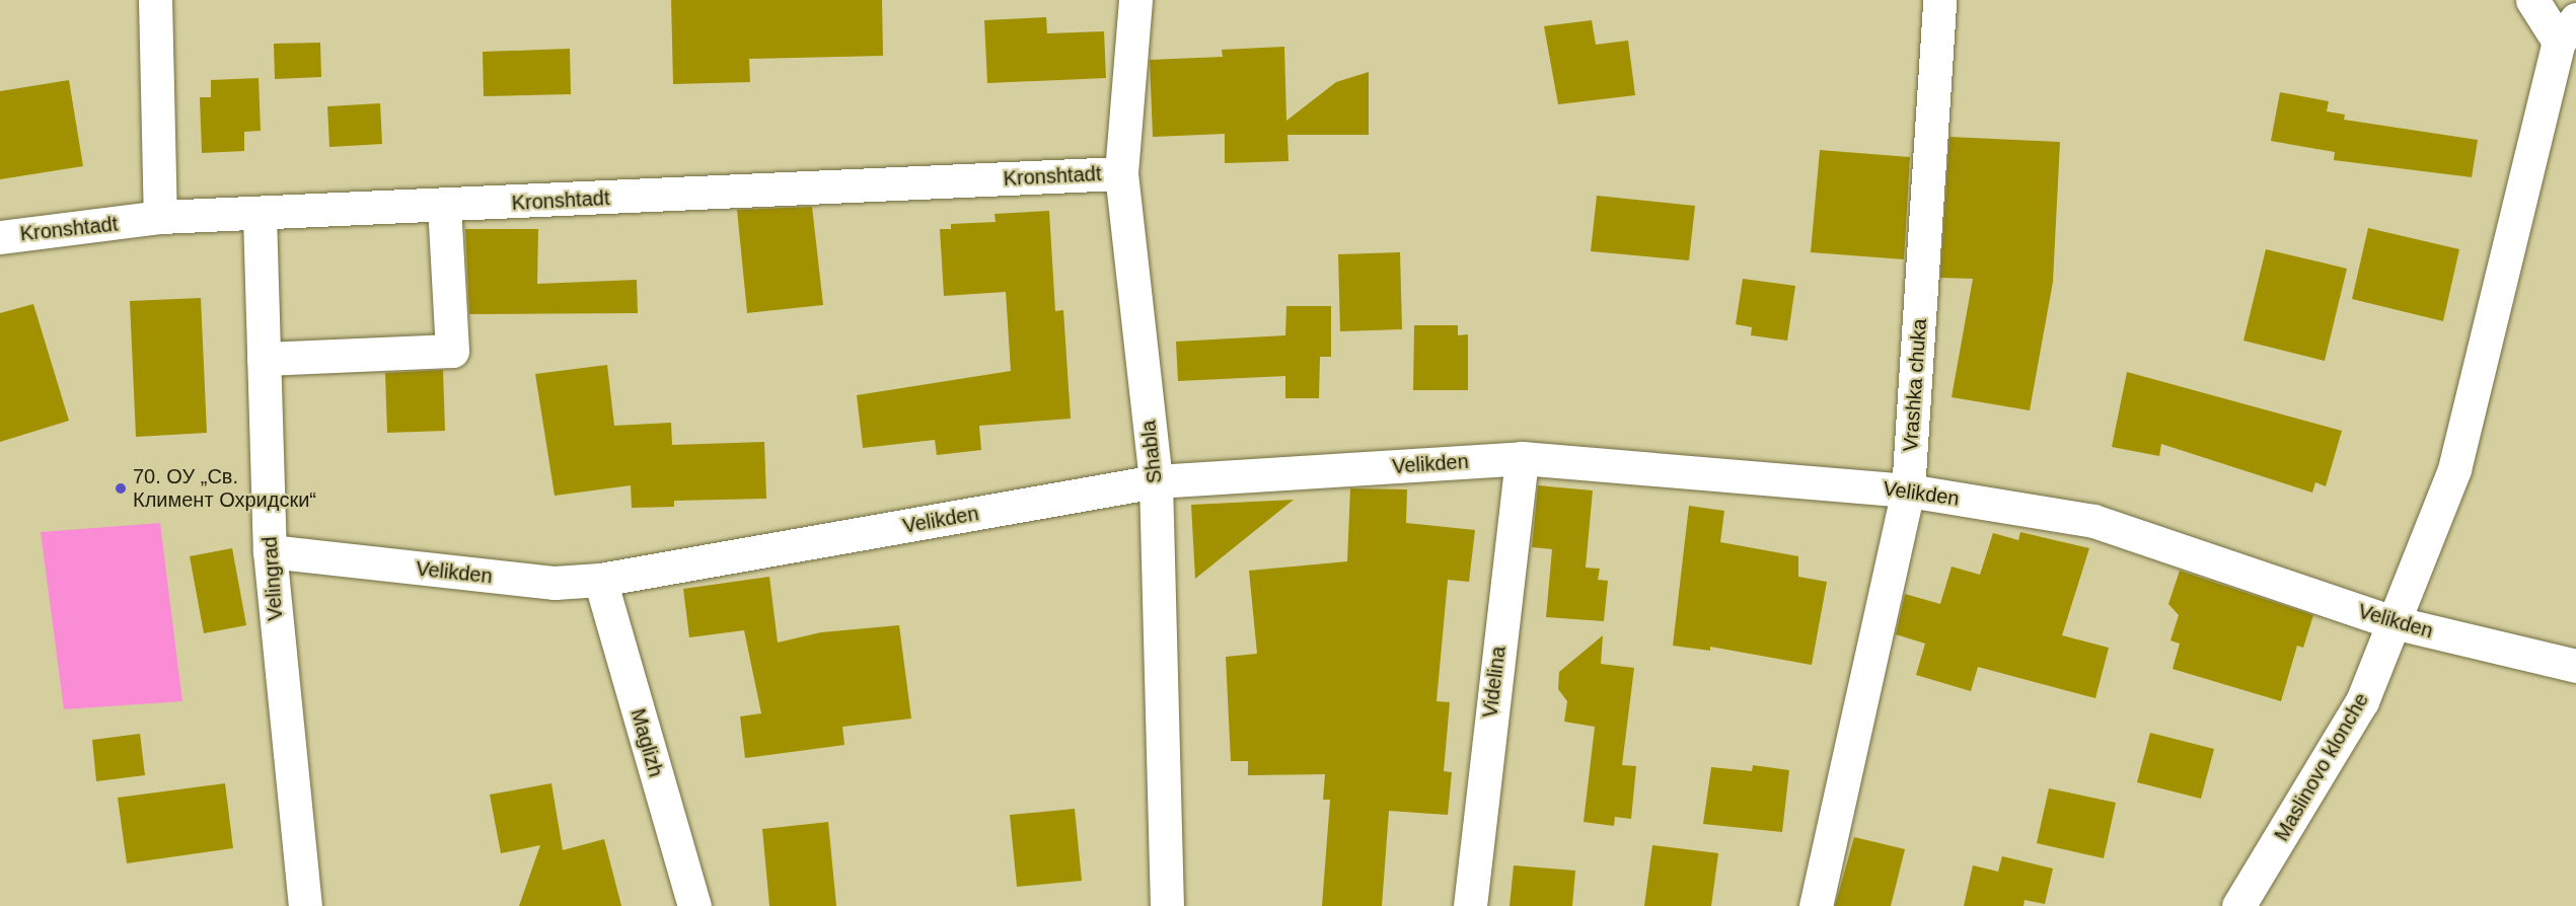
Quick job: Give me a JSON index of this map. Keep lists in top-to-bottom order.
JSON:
{
  "streets": {
    "street": [
      "Kronshtadt",
      "Vrashka chuka",
      "Shabla",
      "Velikden",
      "Velingrad",
      "Videlina",
      "Maglizh",
      "Maslinovo klonche"
    ]
  },
  "crossings": [
    ["Kronshtadt", "Shabla"],
    ["Kronshtadt", "Velingrad"],
    ["Vrashka chuka", "Velikden"],
    ["Shabla", "Velikden"],
    ["Velikden", "Velingrad"],
    ["Velikden", "Videlina"],
    ["Velikden", "Maglizh"],
    ["Velikden", "Maslinovo klonche"]
  ],
  "places": ["70. ОУ „Св. Климент Охридски“"]
}
